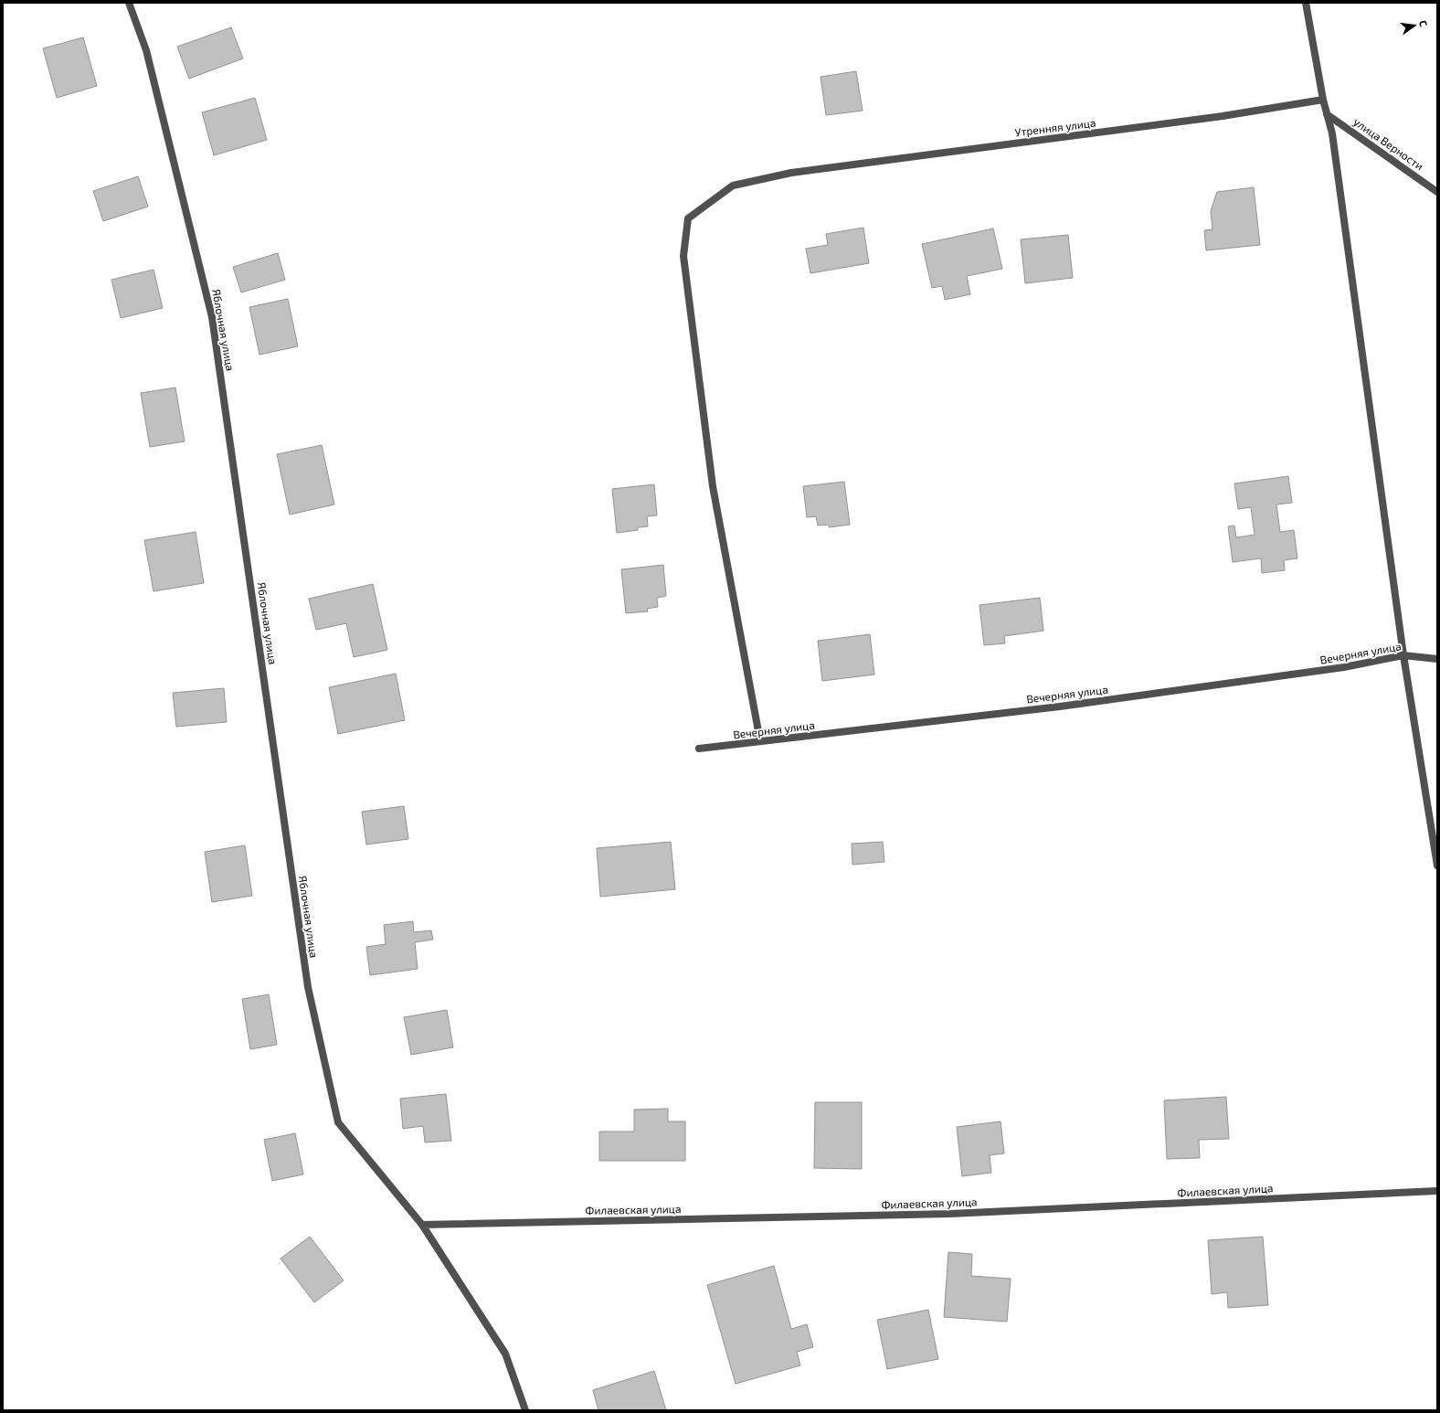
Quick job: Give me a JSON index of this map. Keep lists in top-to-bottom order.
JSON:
{
  "streets": {
    "street": [
      "Утренняя улица",
      "улица Верности",
      "Яблочная улица",
      "Вечерняя улица",
      "Филаевская улица"
    ]
  },
  "crossings": [
    ["Утренняя улица", "Вечерняя улица"],
    ["Яблочная улица", "Филаевская улица"]
  ],
  "north": "right"
}
